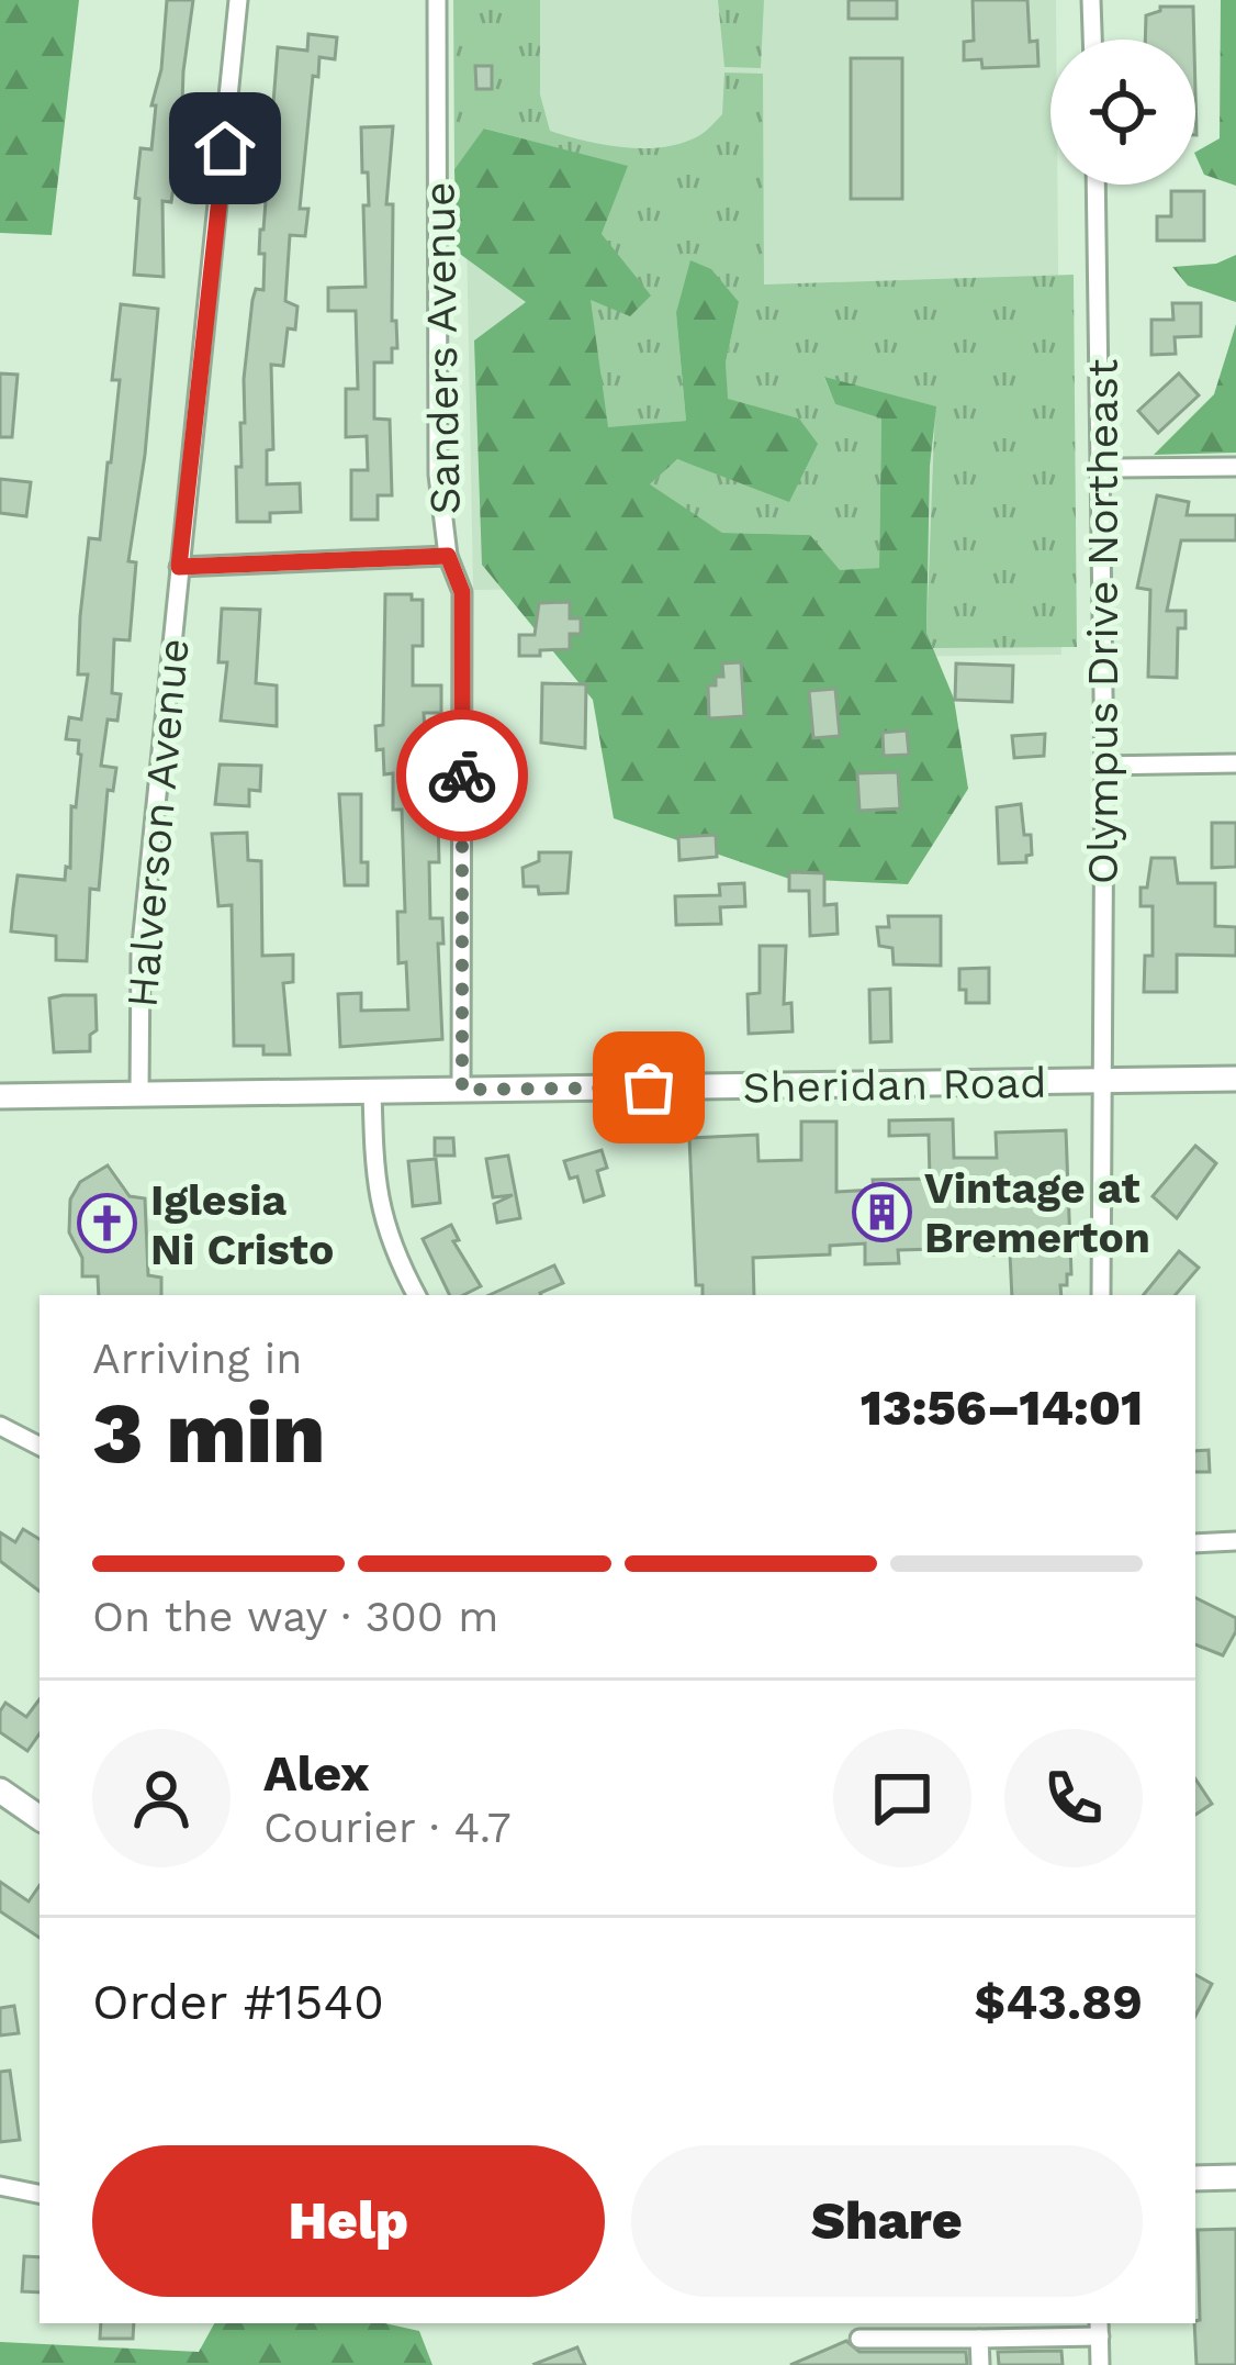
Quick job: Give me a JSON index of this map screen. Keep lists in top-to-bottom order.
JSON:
{
  "streets": {
    "main road": ["Sheridan Road"],
    "street": ["Sanders Avenue", "Olympus Drive Northeast", "Halverson Avenue"]
  },
  "crossings": [
    ["Sanders Avenue", "Sheridan Road"],
    ["Olympus Drive Northeast", "Sheridan Road"],
    ["Halverson Avenue", "Sheridan Road"]
  ],
  "places": {
    "building": ["Vintage at Bremerton"],
    "church": ["Iglesia Ni Cristo"]
  },
  "page": {
    "heading": ["3 min", "Arriving in", "13:56–14:01"],
    "panel": [
      "Alex",
      "Courier · 4.7",
      "Order #1540",
      "$43.89"
    ],
    "bar": "On the way · 300 m",
    "buttons": ["Help", "Share"]
  }
}
